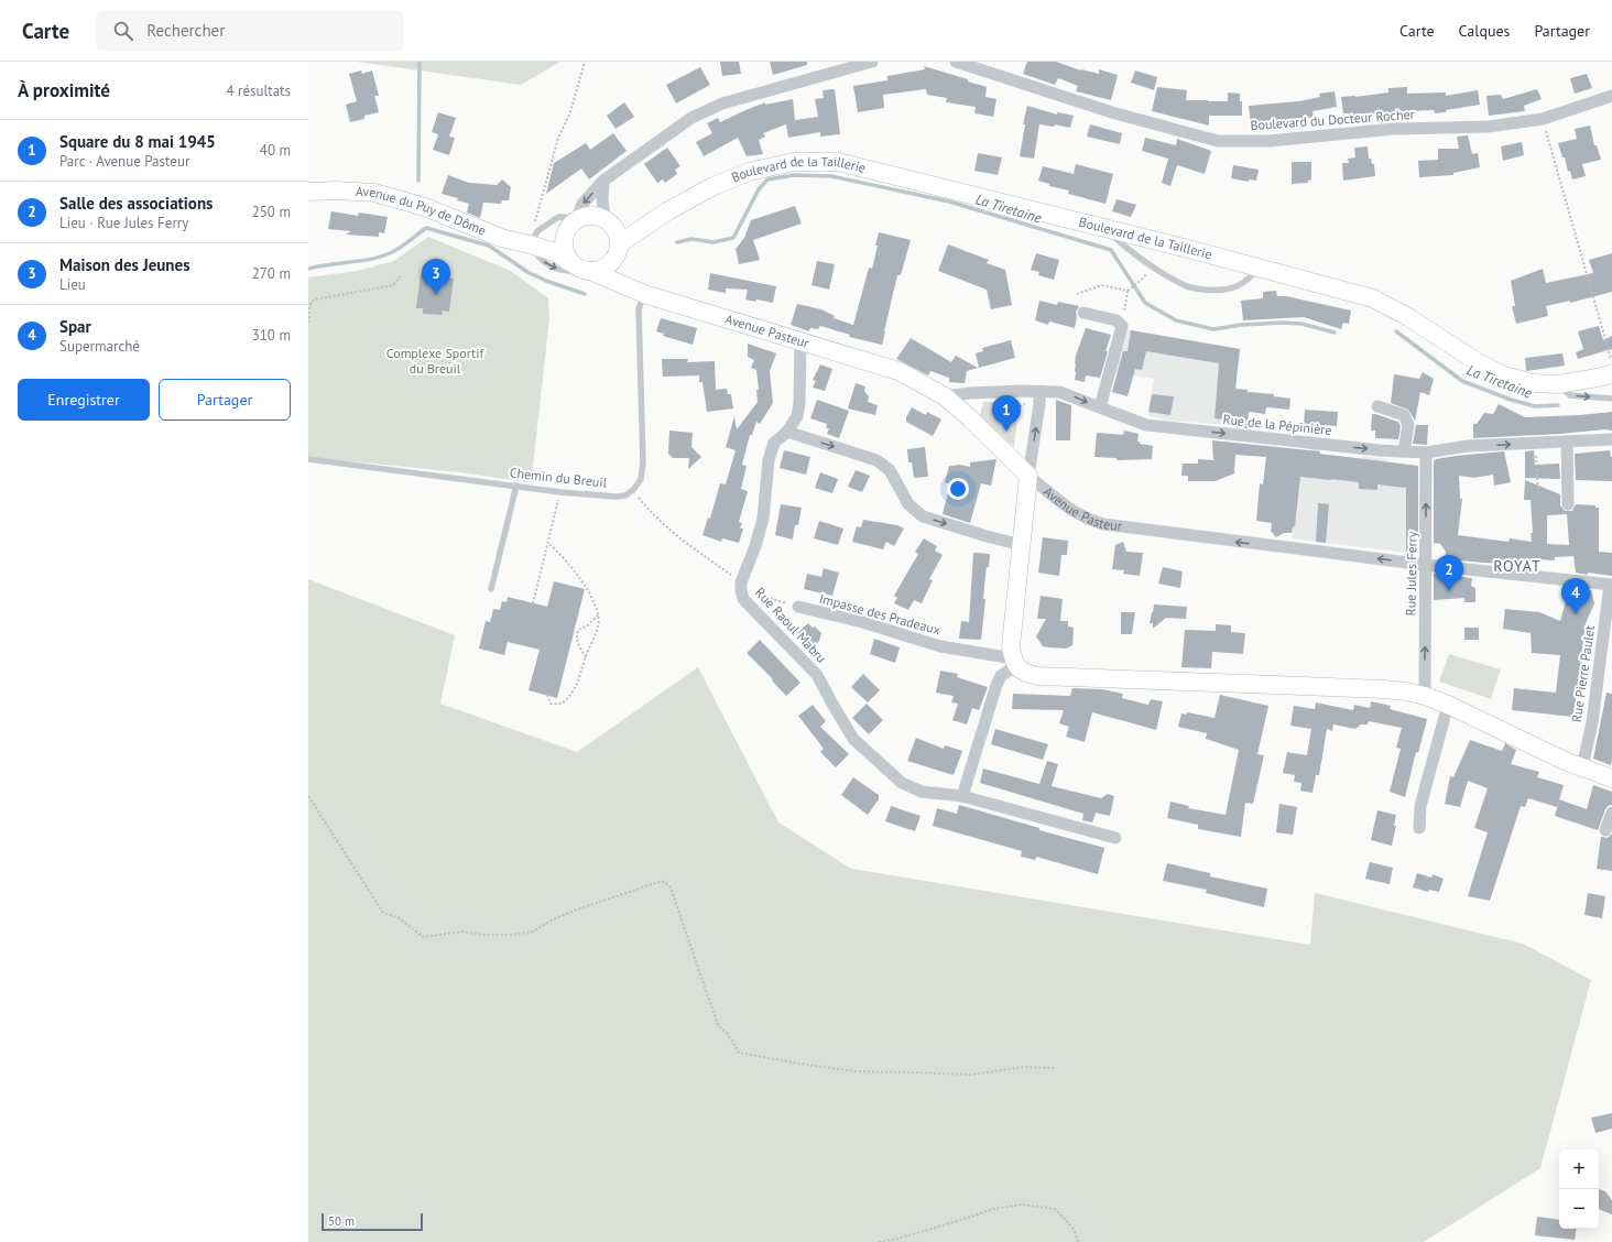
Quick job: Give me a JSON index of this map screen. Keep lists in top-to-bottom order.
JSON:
{
  "streets": {
    "main road": ["Boulevard de la Taillerie", "Avenue du Puy de Dôme", "Avenue Pasteur"],
    "street": [
      "Boulevard du Docteur Rocher",
      "Rue de la Pépinière",
      "Rue Jules Ferry",
      "Impasse des Pradeaux",
      "Rue Raoul Mabru",
      "Rue Pierre Paulet"
    ],
    "lane": ["Chemin du Breuil"]
  },
  "crossings": [
    ["Boulevard de la Taillerie", "Avenue du Puy de Dôme"],
    ["Boulevard de la Taillerie", "Avenue Pasteur"],
    ["Avenue du Puy de Dôme", "Avenue Pasteur"],
    ["Avenue Pasteur", "Rue de la Pépinière"],
    ["Avenue Pasteur", "Rue Jules Ferry"],
    ["Avenue Pasteur", "Rue Raoul Mabru"],
    ["Avenue Pasteur", "Rue Pierre Paulet"],
    ["Rue de la Pépinière", "Rue Jules Ferry"],
    ["Chemin du Breuil", "Impasse des Pradeaux"],
    ["Impasse des Pradeaux", "Rue Raoul Mabru"]
  ],
  "one_way": ["Avenue Pasteur", "Rue de la Pépinière", "Rue Jules Ferry"],
  "districts": ["ROYAT"],
  "water": ["La Tiretaine"],
  "parks": ["Complexe Sportif du Breuil"],
  "scale_bar": "50 m",
  "page": {
    "header": "Carte",
    "search": "Rechercher",
    "nav": ["Carte", "Calques", "Partager"],
    "heading": ["À proximité", "4 résultats"],
    "list": [
      {
        "mark": "1",
        "name": "Square du 8 mai 1945",
        "note": "Parc · Avenue Pasteur",
        "value": "40 m"
      },
      {
        "mark": "2",
        "name": "Salle des associations",
        "note": "Lieu · Rue Jules Ferry",
        "value": "250 m"
      },
      {
        "mark": "3",
        "name": "Maison des Jeunes",
        "note": "Lieu",
        "value": "270 m"
      },
      {
        "mark": "4",
        "name": "Spar",
        "note": "Supermarché",
        "value": "310 m"
      }
    ],
    "pins": [
      "3",
      "1",
      "2",
      "4"
    ],
    "buttons": ["Enregistrer", "Partager"],
    "map_buttons": ["+", "−"],
    "scale": "50 m"
  }
}
